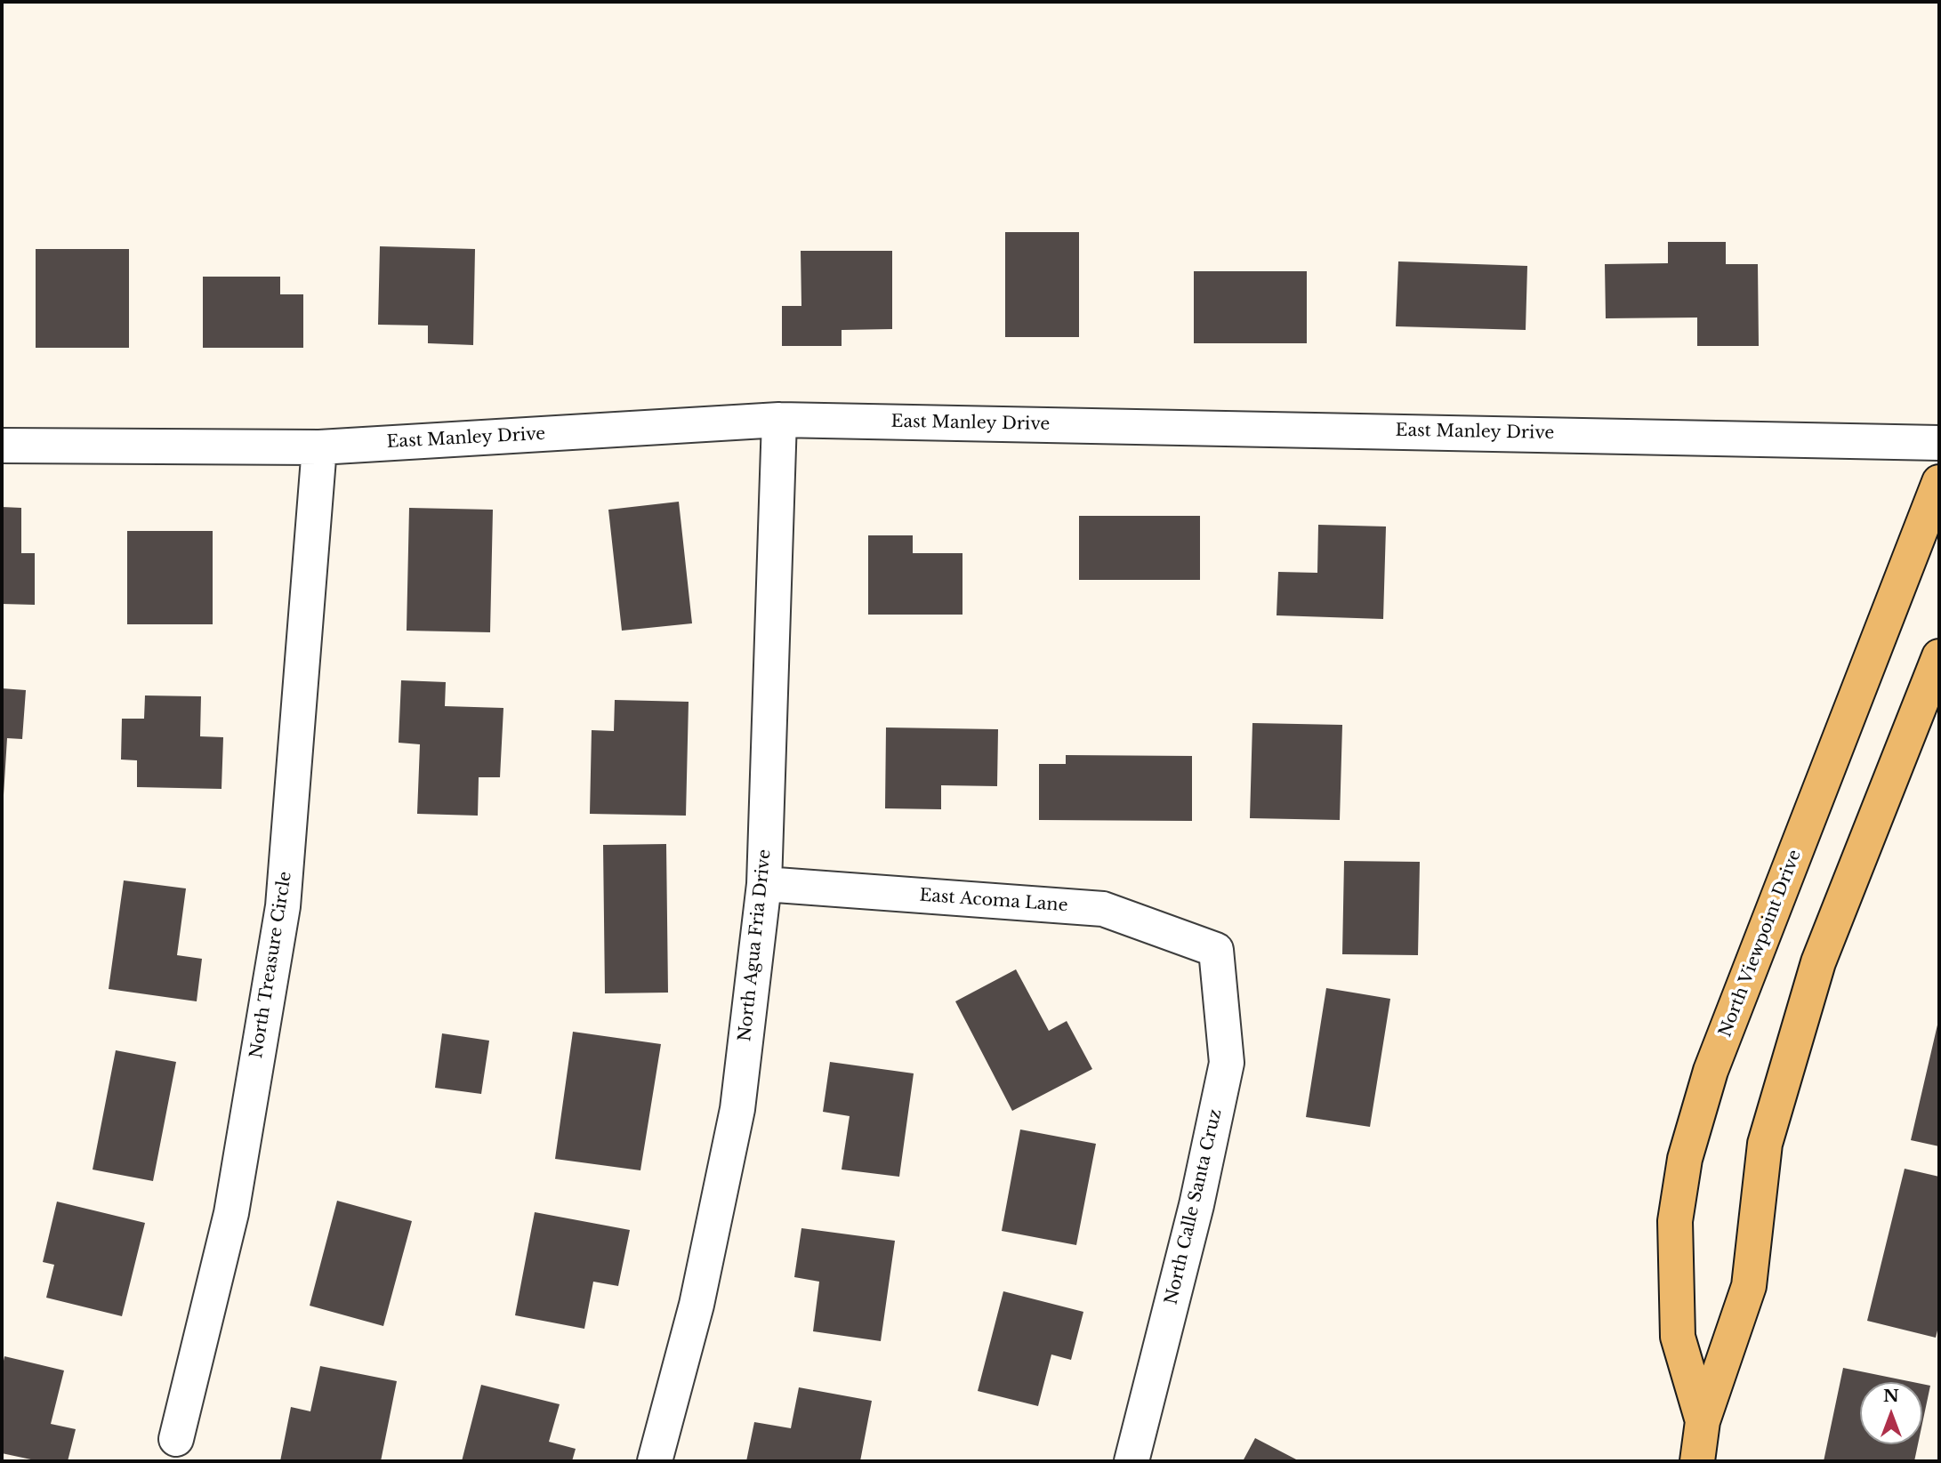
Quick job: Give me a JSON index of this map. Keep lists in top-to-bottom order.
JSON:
{
  "streets": {
    "main road": ["North Viewpoint Drive"],
    "street": [
      "East Manley Drive",
      "East Acoma Lane",
      "North Agua Fria Drive",
      "North Treasure Circle",
      "North Calle Santa Cruz"
    ]
  },
  "crossings": [
    ["East Manley Drive", "North Agua Fria Drive"],
    ["East Manley Drive", "North Treasure Circle"],
    ["East Acoma Lane", "North Agua Fria Drive"],
    ["East Acoma Lane", "North Calle Santa Cruz"]
  ],
  "north": "top"
}
